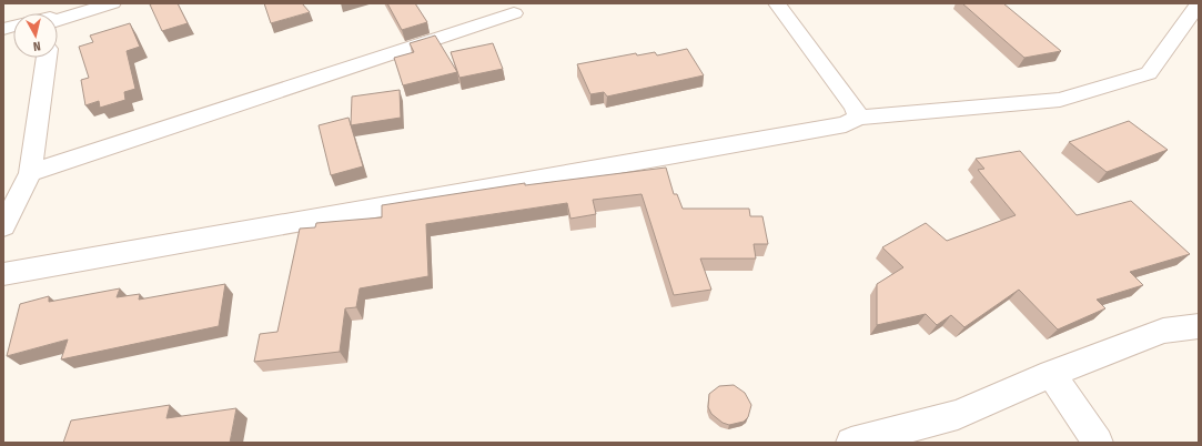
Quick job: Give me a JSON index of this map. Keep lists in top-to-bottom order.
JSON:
{
  "north": "bottom"
}
